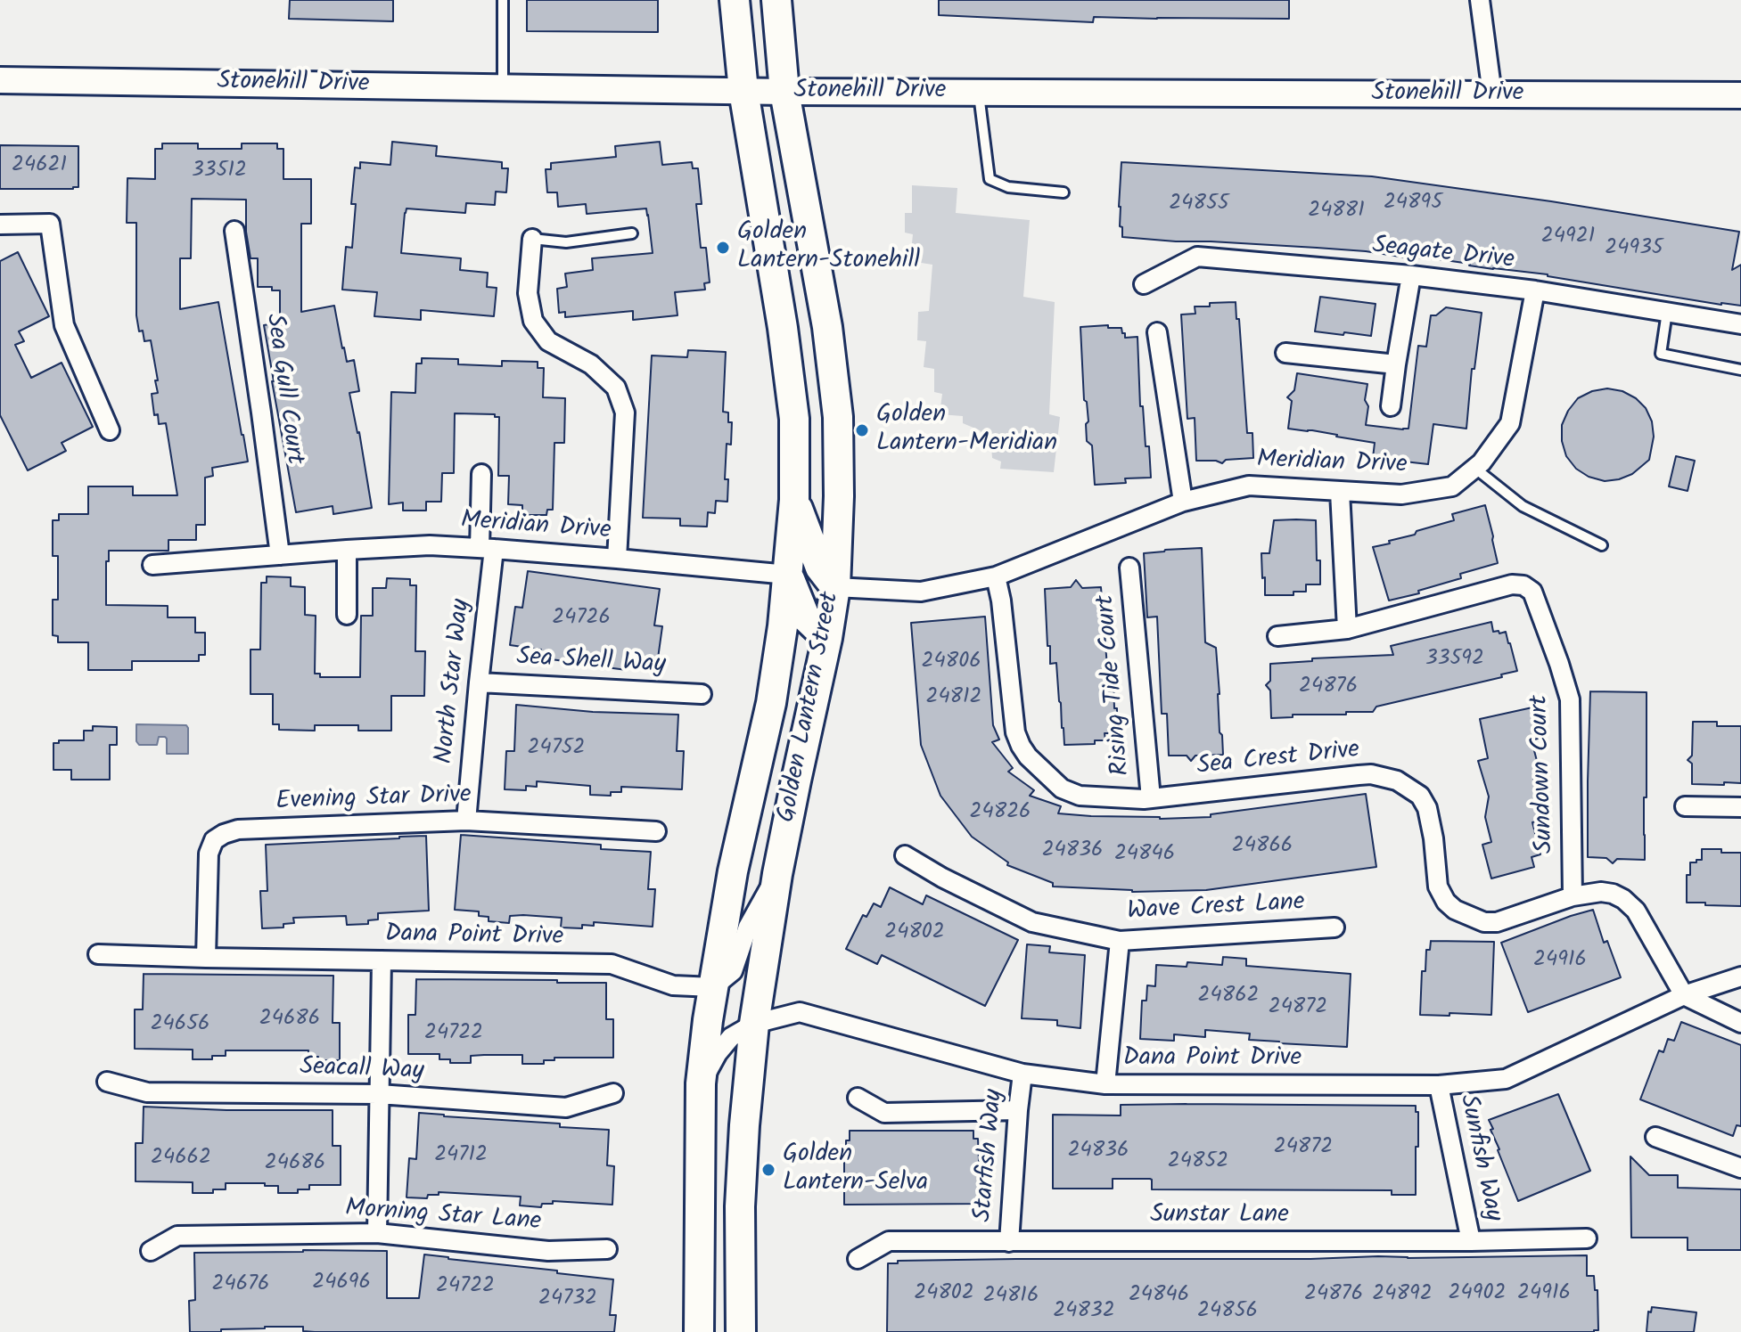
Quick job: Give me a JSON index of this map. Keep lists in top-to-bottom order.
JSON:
{
  "streets": {
    "main road": ["Stonehill Drive", "Golden Lantern Street"],
    "street": [
      "Seagate Drive",
      "Sea Gull Court",
      "Meridian Drive",
      "Sea Shell Way",
      "North Star Way",
      "Rising Tide Court",
      "Sea Crest Drive",
      "Sundown Court",
      "Evening Star Drive",
      "Wave Crest Lane",
      "Dana Point Drive",
      "Seacall Way",
      "Starfish Way",
      "Sunfish Way",
      "Sunstar Lane",
      "Morning Star Lane"
    ]
  },
  "crossings": [
    ["Stonehill Drive", "Golden Lantern Street"],
    ["Seagate Drive", "Meridian Drive"],
    ["Sea Gull Court", "Meridian Drive"],
    ["Meridian Drive", "North Star Way"],
    ["Meridian Drive", "Golden Lantern Street"],
    ["Meridian Drive", "Sea Crest Drive"],
    ["Sea Shell Way", "North Star Way"],
    ["North Star Way", "Evening Star Drive"],
    ["Rising Tide Court", "Sea Crest Drive"],
    ["Golden Lantern Street", "Dana Point Drive"],
    ["Sea Crest Drive", "Sundown Court"],
    ["Sea Crest Drive", "Dana Point Drive"],
    ["Evening Star Drive", "Dana Point Drive"],
    ["Dana Point Drive", "Starfish Way"],
    ["Dana Point Drive", "Sunfish Way"],
    ["Starfish Way", "Sunstar Lane"],
    ["Sunfish Way", "Sunstar Lane"]
  ],
  "places": ["Golden Lantern-Stonehill", "Golden Lantern-Meridian", "Golden Lantern-Selva"],
  "house_numbers": [
    "24621",
    "33512",
    "24895",
    "24855",
    "24881",
    "24921",
    "24935",
    "24726",
    "33592",
    "24806",
    "24876",
    "24812",
    "24752",
    "24826",
    "24866",
    "24836",
    "24846",
    "24802",
    "24916",
    "24862",
    "24872",
    "24686",
    "24656",
    "24722",
    "24872",
    "24836",
    "24712",
    "24662",
    "24852",
    "24686",
    "24696",
    "24676",
    "24722",
    "24802",
    "24902",
    "24916",
    "24876",
    "24892",
    "24846",
    "24816",
    "24732",
    "24832",
    "24856"
  ]
}
